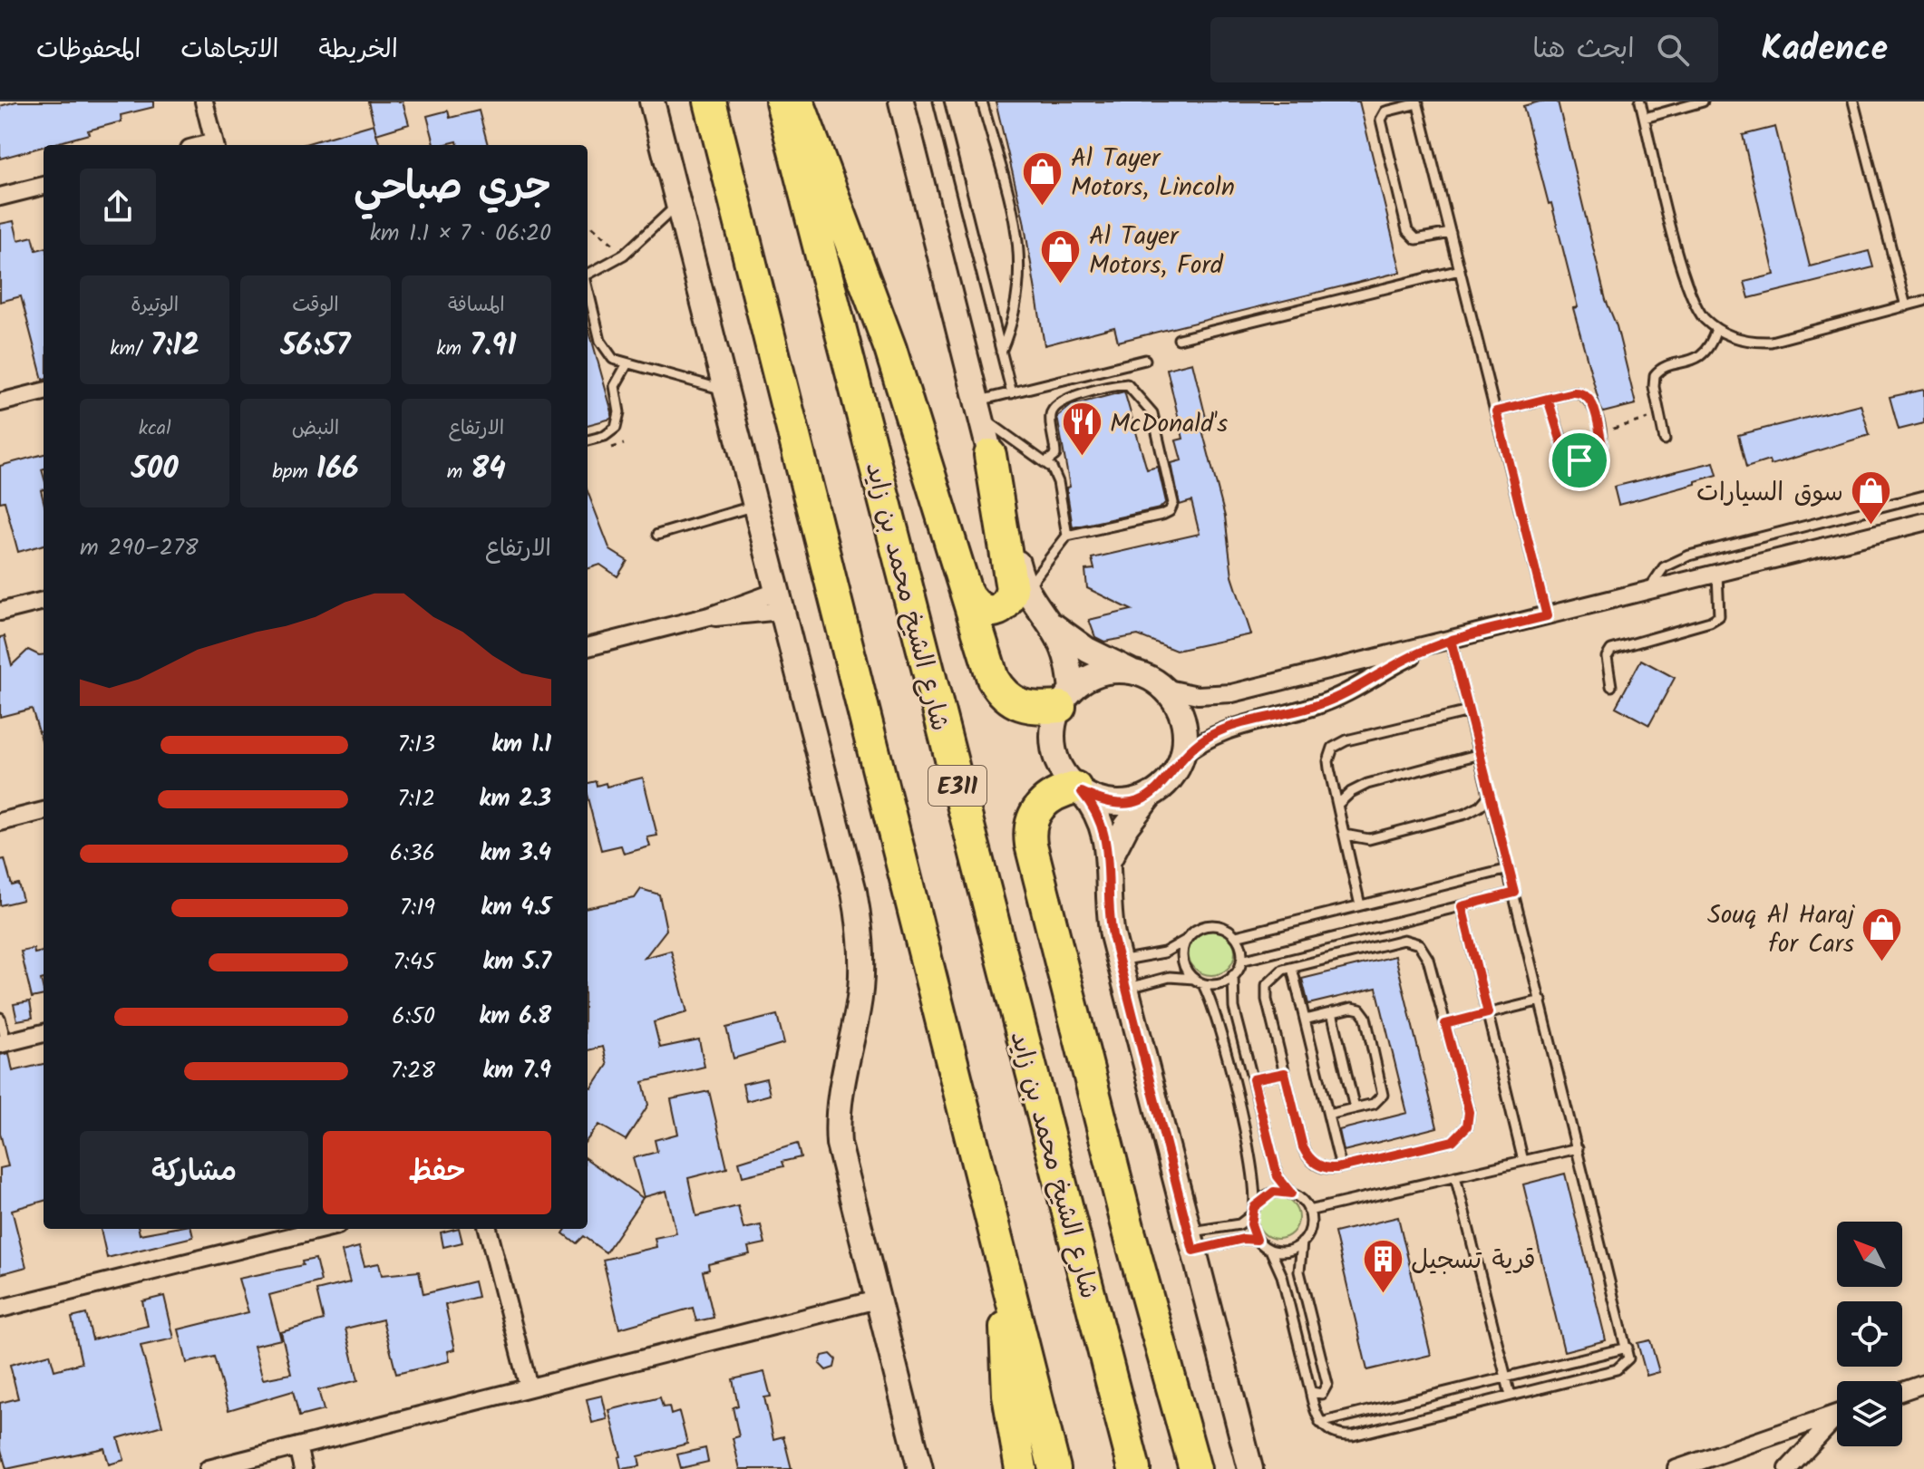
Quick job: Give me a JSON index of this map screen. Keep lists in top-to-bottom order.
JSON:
{
  "streets": {
    "highway": ["شارع الشيخ محمد بن زايد", "E311"]
  },
  "places": {
    "shop": [
      "Al Tayer Motors, Lincoln",
      "Al Tayer Motors, Ford",
      "سوق السيارات",
      "Souq Al Haraj for Cars"
    ],
    "restaurant": ["McDonald's"],
    "building": ["قرية تسجيل"]
  },
  "north": "top left",
  "page": {
    "header": "Kadence",
    "search": "ابحث هنا",
    "nav": ["الخريطة", "الاتجاهات", "المحفوظات"],
    "heading": ["جري صباحي", "06:20 · 7 × 1.1 km"],
    "stats": [
      ["المسافة", "7.91 km"],
      ["الوقت", "56:57"],
      ["الوتيرة", "7:12 /km"],
      ["الارتفاع", "84 m"],
      ["النبض", "166 bpm"],
      ["kcal", "500"]
    ],
    "chart": ["الارتفاع", "278–290 m"],
    "list": [
      {
        "name": "1.1 km",
        "note": "7:13"
      },
      {
        "name": "2.3 km",
        "note": "7:12"
      },
      {
        "name": "3.4 km",
        "note": "6:36"
      },
      {
        "name": "4.5 km",
        "note": "7:19"
      },
      {
        "name": "5.7 km",
        "note": "7:45"
      },
      {
        "name": "6.8 km",
        "note": "6:50"
      },
      {
        "name": "7.9 km",
        "note": "7:28"
      }
    ],
    "buttons": ["حفظ", "مشاركة"]
  }
}
